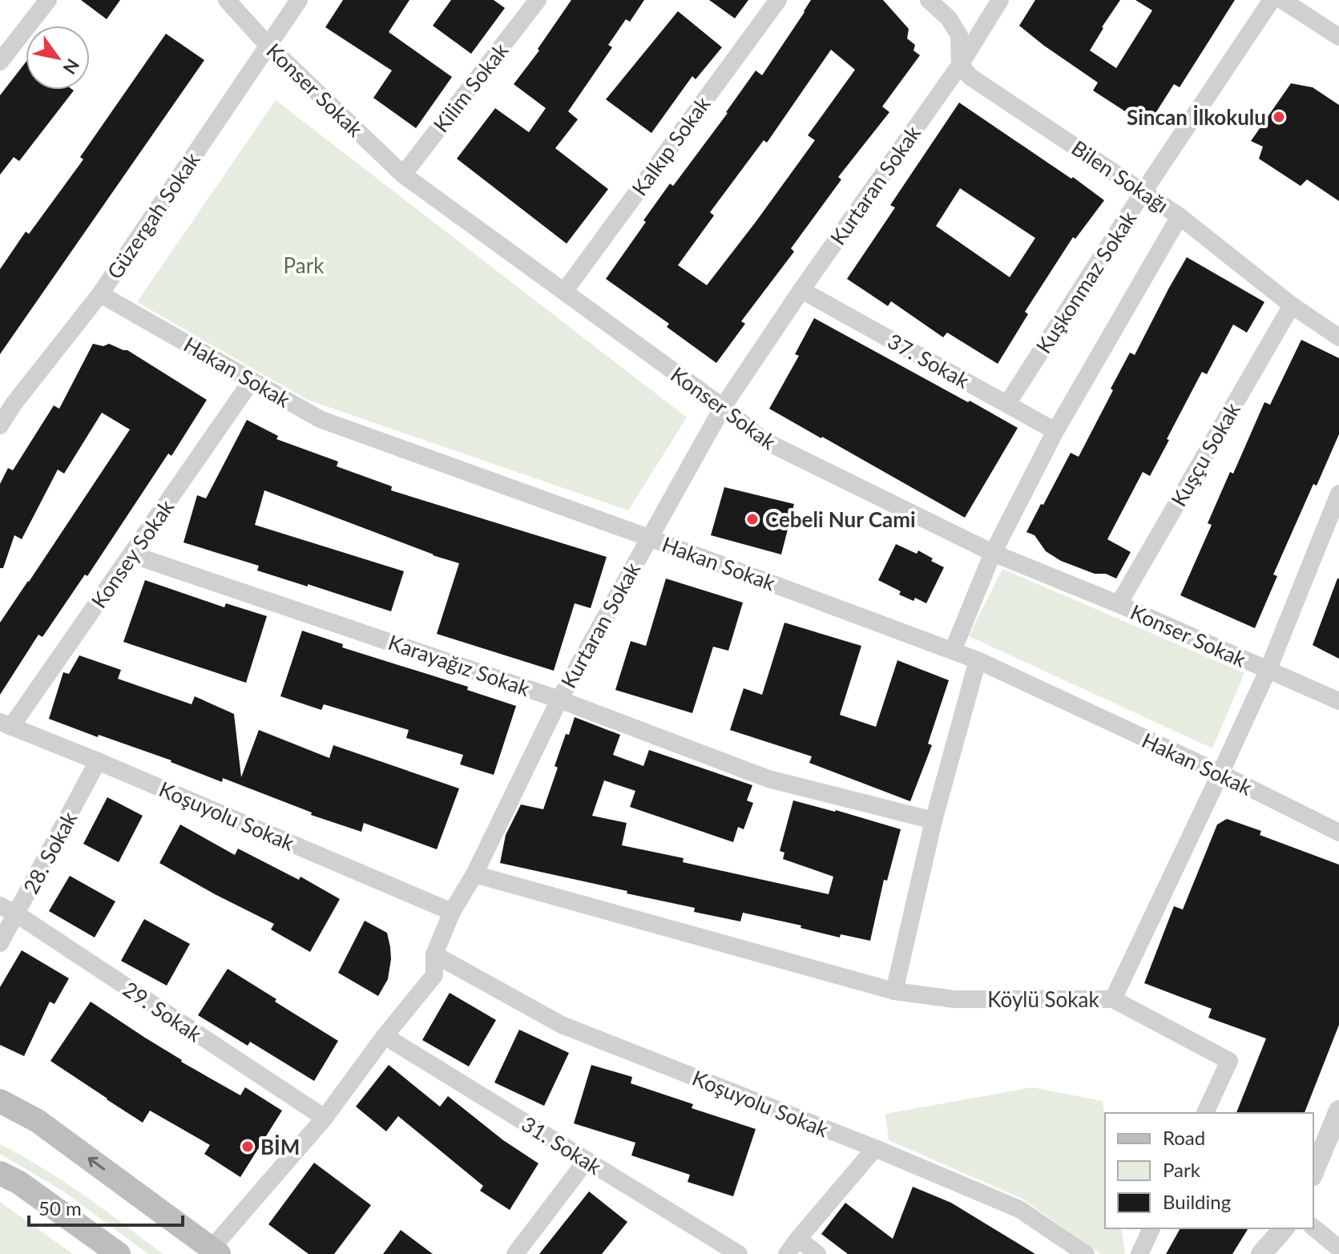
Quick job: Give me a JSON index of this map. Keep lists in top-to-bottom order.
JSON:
{
  "streets": {
    "street": [
      "Kilim Sokak",
      "Konser Sokak",
      "Kalkıp Sokak",
      "Bilen Sokağı",
      "Kurtaran Sokak",
      "Güzergah Sokak",
      "Kuşkonmaz Sokak",
      "37. Sokak",
      "Hakan Sokak",
      "Kuşçu Sokak",
      "Konsey Sokak",
      "Karayağız Sokak",
      "Koşuyolu Sokak",
      "28. Sokak",
      "Köylü Sokak",
      "29. Sokak",
      "31. Sokak"
    ]
  },
  "crossings": [
    ["Kilim Sokak", "Konser Sokak"],
    ["Konser Sokak", "Kalkıp Sokak"],
    ["Konser Sokak", "Kurtaran Sokak"],
    ["Konser Sokak", "Güzergah Sokak"],
    ["Konser Sokak", "Kuşçu Sokak"],
    ["Konser Sokak", "Köylü Sokak"],
    ["Bilen Sokağı", "Kurtaran Sokak"],
    ["Bilen Sokağı", "Kuşkonmaz Sokak"],
    ["Bilen Sokağı", "Kuşçu Sokak"],
    ["Kurtaran Sokak", "37. Sokak"],
    ["Kurtaran Sokak", "Hakan Sokak"],
    ["Kurtaran Sokak", "Karayağız Sokak"],
    ["Kurtaran Sokak", "Koşuyolu Sokak"],
    ["Kurtaran Sokak", "Köylü Sokak"],
    ["Kurtaran Sokak", "29. Sokak"],
    ["Kurtaran Sokak", "31. Sokak"],
    ["Güzergah Sokak", "Hakan Sokak"],
    ["Kuşkonmaz Sokak", "37. Sokak"],
    ["Hakan Sokak", "Konsey Sokak"],
    ["Hakan Sokak", "Köylü Sokak"],
    ["Konsey Sokak", "Karayağız Sokak"],
    ["Konsey Sokak", "Koşuyolu Sokak"],
    ["Koşuyolu Sokak", "28. Sokak"],
    ["28. Sokak", "29. Sokak"]
  ],
  "parks": ["Park"],
  "places": ["Sincan İlkokulu", "Cebeli Nur Cami", "BİM"],
  "legend": ["Road", "Park", "Building"],
  "scale_bar": "50 m",
  "north": "bottom right"
}
